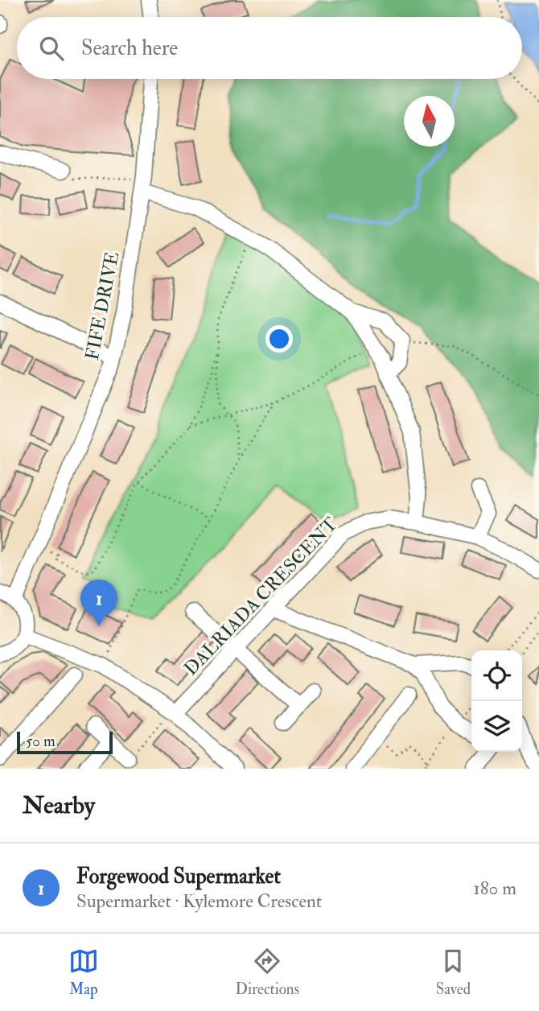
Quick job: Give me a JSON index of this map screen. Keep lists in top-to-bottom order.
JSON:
{
  "streets": {
    "street": ["FIFE DRIVE", "DALRIADA CRESCENT"]
  },
  "scale_bar": "50 m",
  "north": "top",
  "page": {
    "search": "Search here",
    "pins": "1",
    "scale": "50 m",
    "heading": "Nearby",
    "list": [
      {
        "mark": "1",
        "name": "Forgewood Supermarket",
        "note": "Supermarket · Kylemore Crescent",
        "value": "180 m"
      }
    ],
    "nav": ["Map", "Directions", "Saved"]
  }
}
